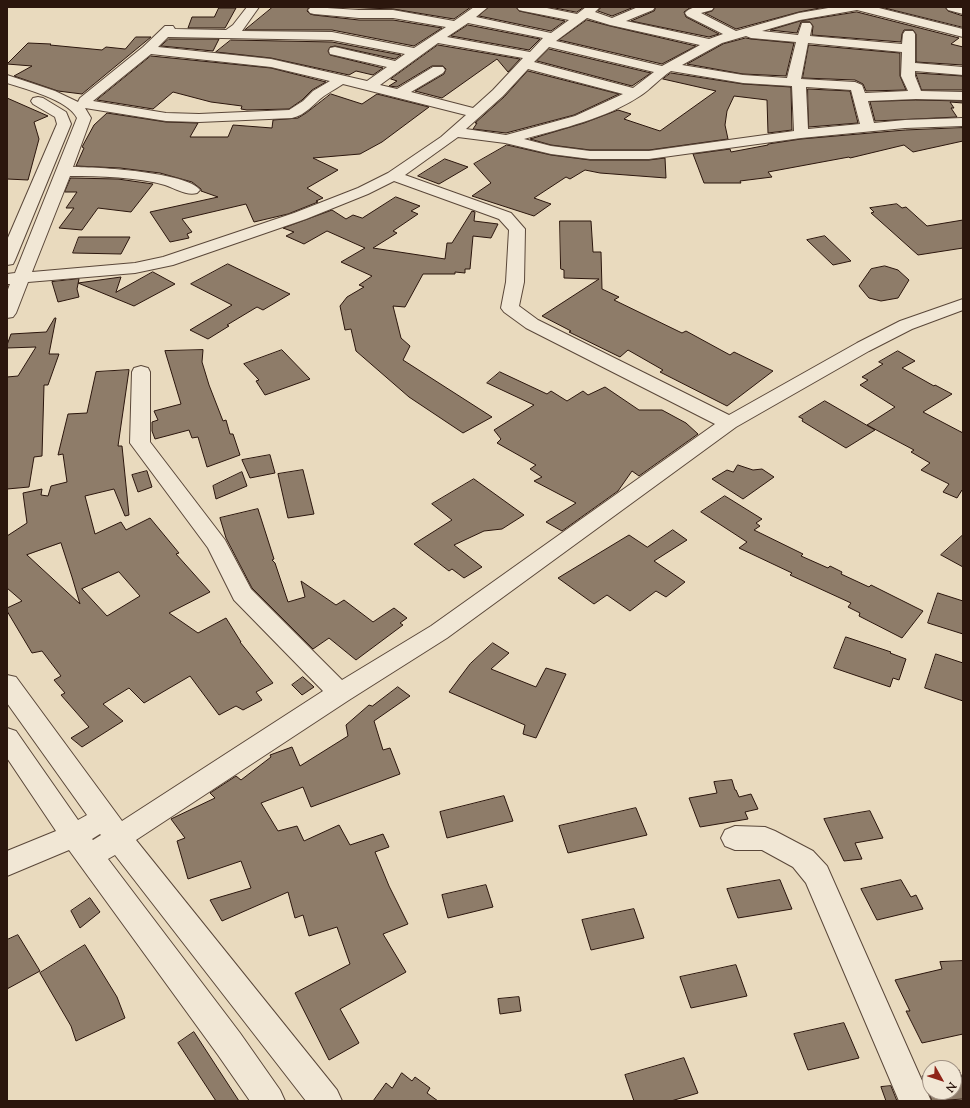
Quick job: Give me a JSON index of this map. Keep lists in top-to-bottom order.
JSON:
{
  "north": "bottom right"
}
